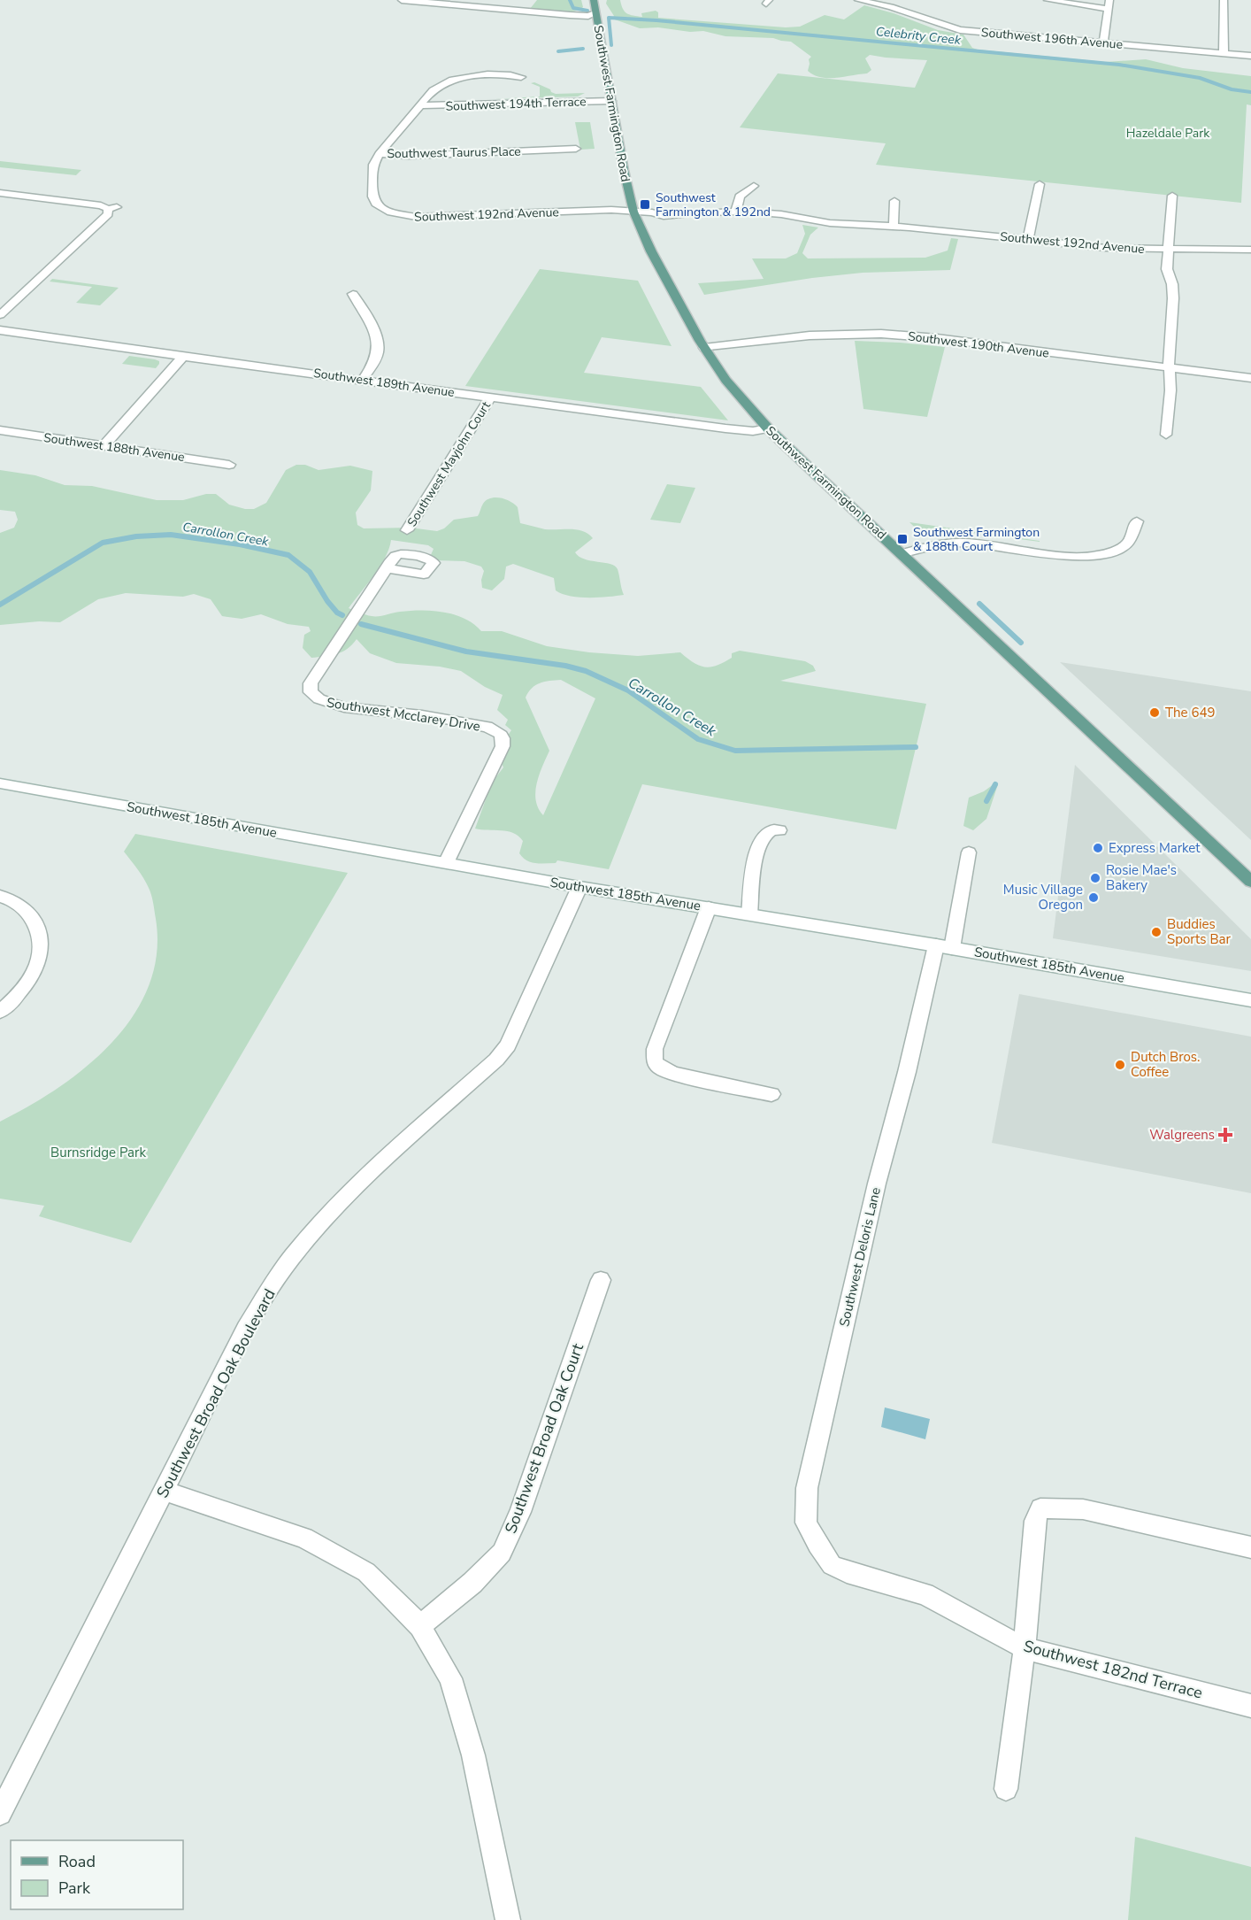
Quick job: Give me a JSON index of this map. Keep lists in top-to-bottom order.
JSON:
{
  "streets": {
    "main road": ["Southwest Farmington Road"],
    "street": [
      "Southwest 196th Avenue",
      "Southwest 194th Terrace",
      "Southwest Taurus Place",
      "Southwest 192nd Avenue",
      "Southwest 190th Avenue",
      "Southwest 189th Avenue",
      "Southwest 188th Avenue",
      "Southwest Mayjohn Court",
      "Southwest Mcclarey Drive",
      "Southwest 185th Avenue",
      "Southwest Deloris Lane",
      "Southwest Broad Oak Boulevard",
      "Southwest Broad Oak Court",
      "Southwest 182nd Terrace"
    ]
  },
  "crossings": [
    ["Southwest 194th Terrace", "Southwest Farmington Road"],
    ["Southwest Farmington Road", "Southwest 192nd Avenue"],
    ["Southwest Farmington Road", "Southwest 190th Avenue"],
    ["Southwest Farmington Road", "Southwest 189th Avenue"],
    ["Southwest Taurus Place", "Southwest 192nd Avenue"],
    ["Southwest 189th Avenue", "Southwest Mayjohn Court"],
    ["Southwest Mcclarey Drive", "Southwest 185th Avenue"],
    ["Southwest 185th Avenue", "Southwest Deloris Lane"],
    ["Southwest 185th Avenue", "Southwest Broad Oak Boulevard"],
    ["Southwest Deloris Lane", "Southwest 182nd Terrace"]
  ],
  "water": ["Celebrity Creek", "Carrollon Creek"],
  "parks": ["Hazeldale Park", "Burnsridge Park"],
  "places": {
    "transit": ["Southwest Farmington & 192nd", "Southwest Farmington & 188th Court"],
    "other": [
      "The 649",
      "Express Market",
      "Rosie Mae's Bakery",
      "Music Village Oregon",
      "Buddies Sports Bar",
      "Dutch Bros. Coffee"
    ],
    "health": ["Walgreens"]
  },
  "legend": ["Road", "Park"]
}
